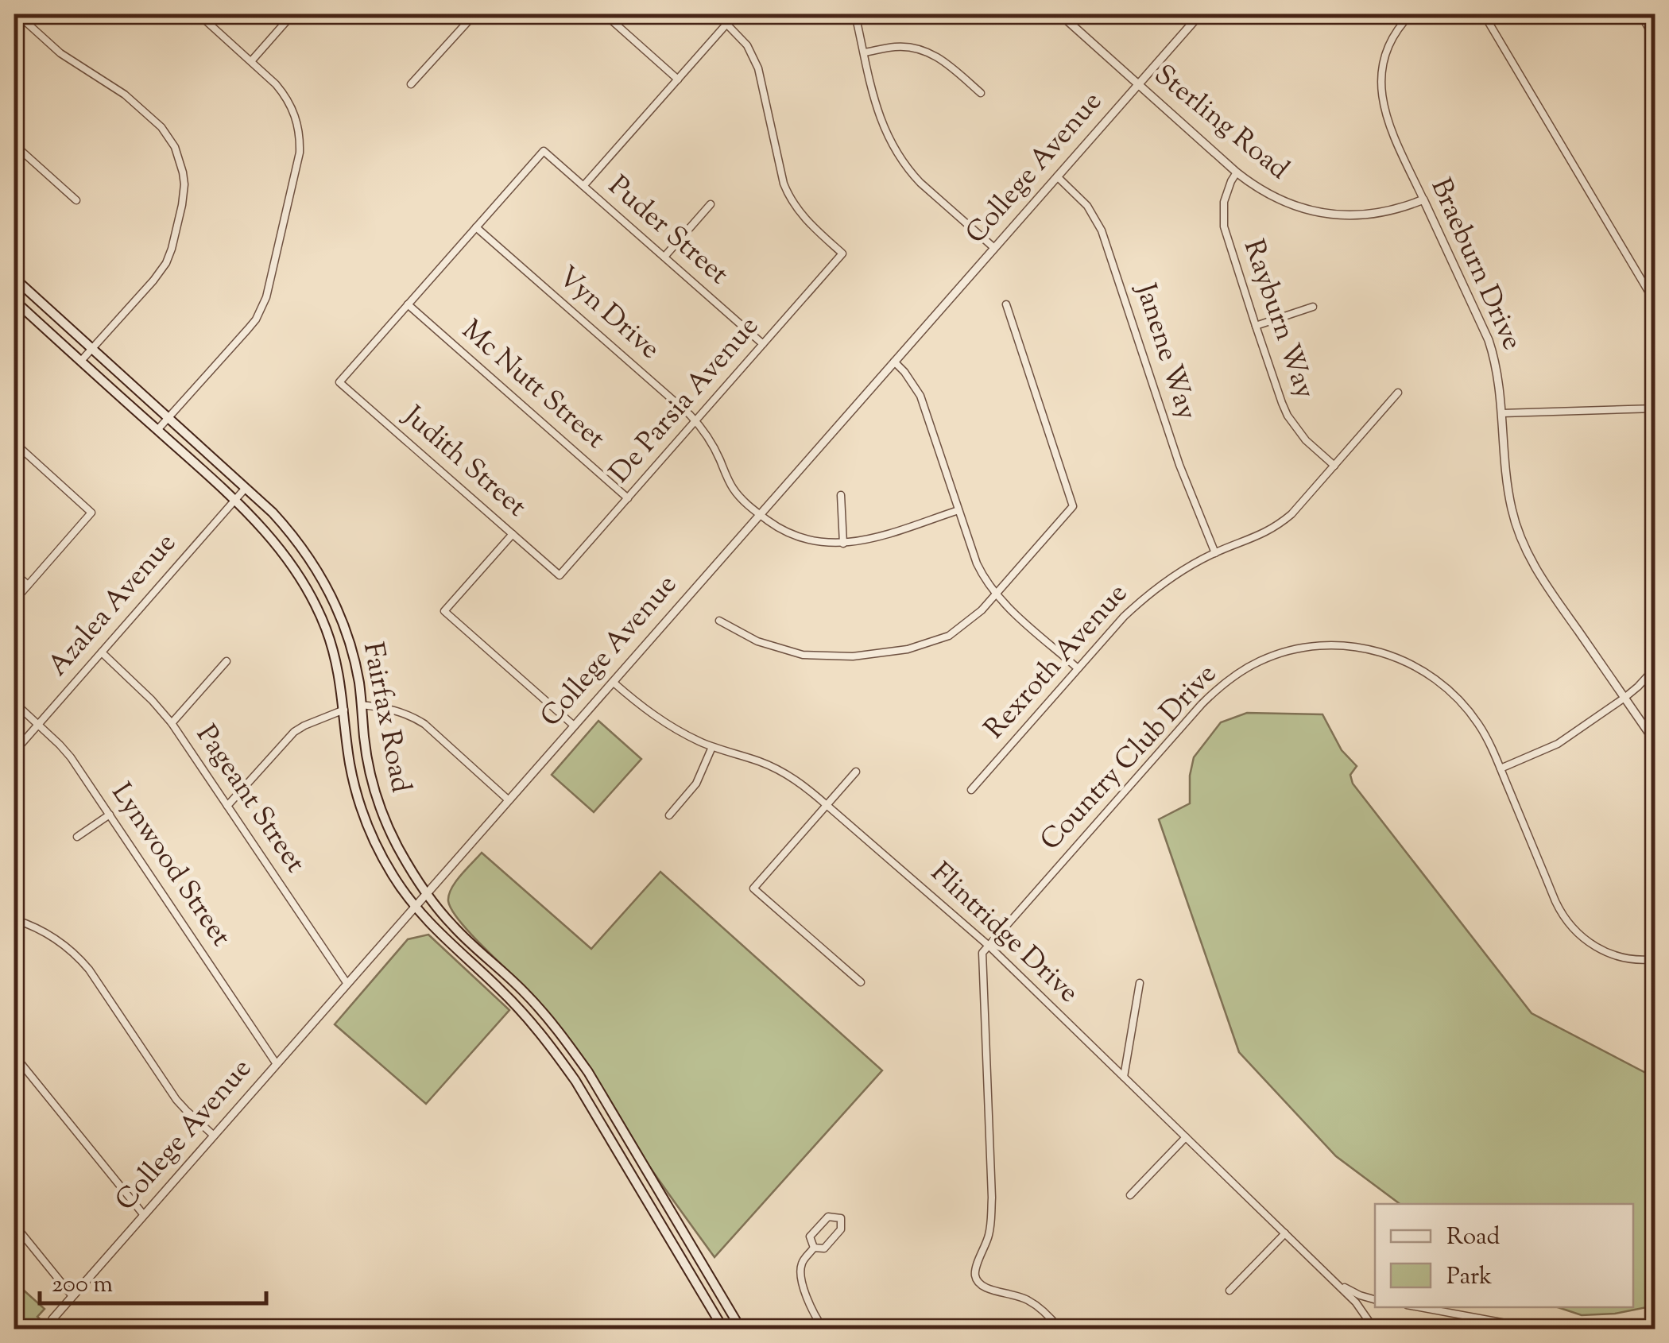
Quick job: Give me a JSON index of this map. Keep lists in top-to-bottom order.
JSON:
{
  "streets": {
    "main road": ["Fairfax Road"],
    "street": [
      "Sterling Road",
      "College Avenue",
      "Puder Street",
      "Braeburn Drive",
      "Vyn Drive",
      "Rayburn Way",
      "Janene Way",
      "Mc Nutt Street",
      "De Parsia Avenue",
      "Judith Street",
      "Azalea Avenue",
      "Rexroth Avenue",
      "Country Club Drive",
      "Pageant Street",
      "Lynwood Street",
      "Flintridge Drive"
    ]
  },
  "crossings": [
    ["Sterling Road", "College Avenue"],
    ["Sterling Road", "Braeburn Drive"],
    ["Sterling Road", "Rayburn Way"],
    ["College Avenue", "Vyn Drive"],
    ["College Avenue", "Janene Way"],
    ["College Avenue", "Fairfax Road"],
    ["College Avenue", "Pageant Street"],
    ["College Avenue", "Lynwood Street"],
    ["College Avenue", "Flintridge Drive"],
    ["Puder Street", "Vyn Drive"],
    ["Puder Street", "De Parsia Avenue"],
    ["Vyn Drive", "De Parsia Avenue"],
    ["Rayburn Way", "Rexroth Avenue"],
    ["Janene Way", "Rexroth Avenue"],
    ["Mc Nutt Street", "De Parsia Avenue"],
    ["Mc Nutt Street", "Judith Street"],
    ["De Parsia Avenue", "Judith Street"],
    ["Azalea Avenue", "Fairfax Road"],
    ["Azalea Avenue", "Pageant Street"],
    ["Azalea Avenue", "Lynwood Street"],
    ["Country Club Drive", "Flintridge Drive"]
  ],
  "legend": ["Road", "Park"],
  "scale_bar": "200 m"
}
